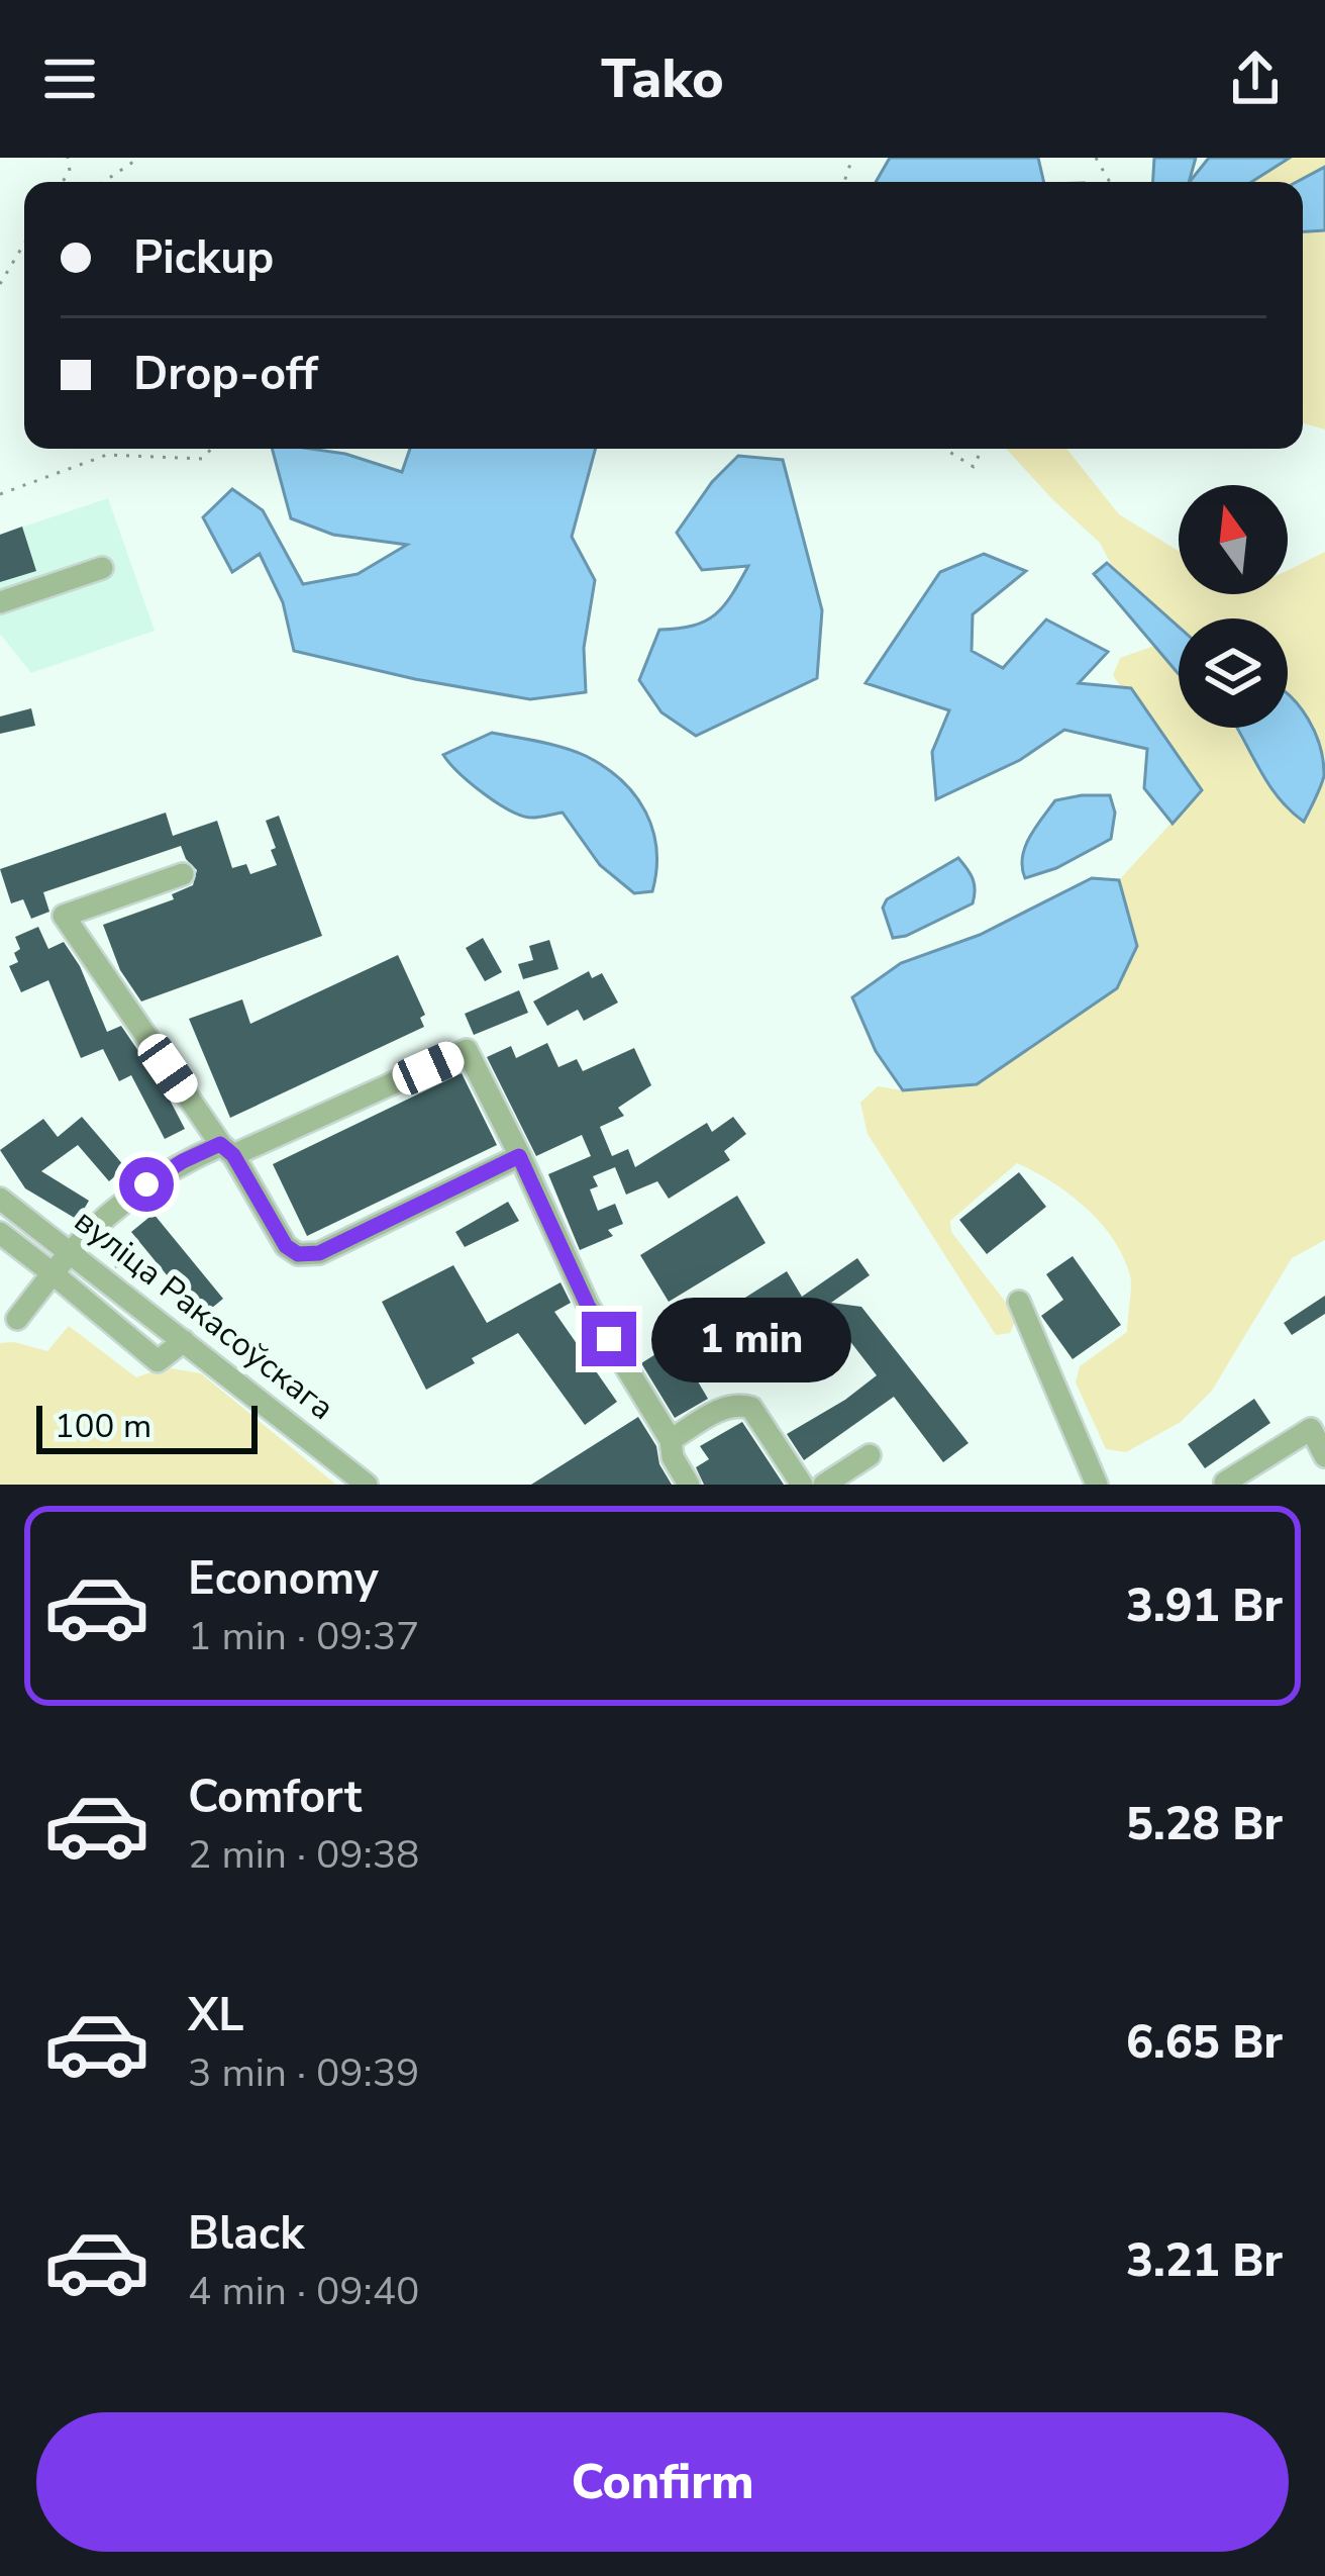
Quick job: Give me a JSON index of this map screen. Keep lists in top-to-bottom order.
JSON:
{
  "streets": {
    "street": ["вуліца Ракасоўскага"]
  },
  "scale_bar": "100 m",
  "north": "top",
  "page": {
    "header": "Tako",
    "banner": ["Pickup", "Drop-off"],
    "bubble": "1 min",
    "scale": "100 m",
    "list": [
      {
        "name": "Economy",
        "note": "1 min · 09:37",
        "value": "3.91 Br"
      },
      {
        "name": "Comfort",
        "note": "2 min · 09:38",
        "value": "5.28 Br"
      },
      {
        "name": "XL",
        "note": "3 min · 09:39",
        "value": "6.65 Br"
      },
      {
        "name": "Black",
        "note": "4 min · 09:40",
        "value": "3.21 Br"
      }
    ],
    "buttons": "Confirm"
  }
}
